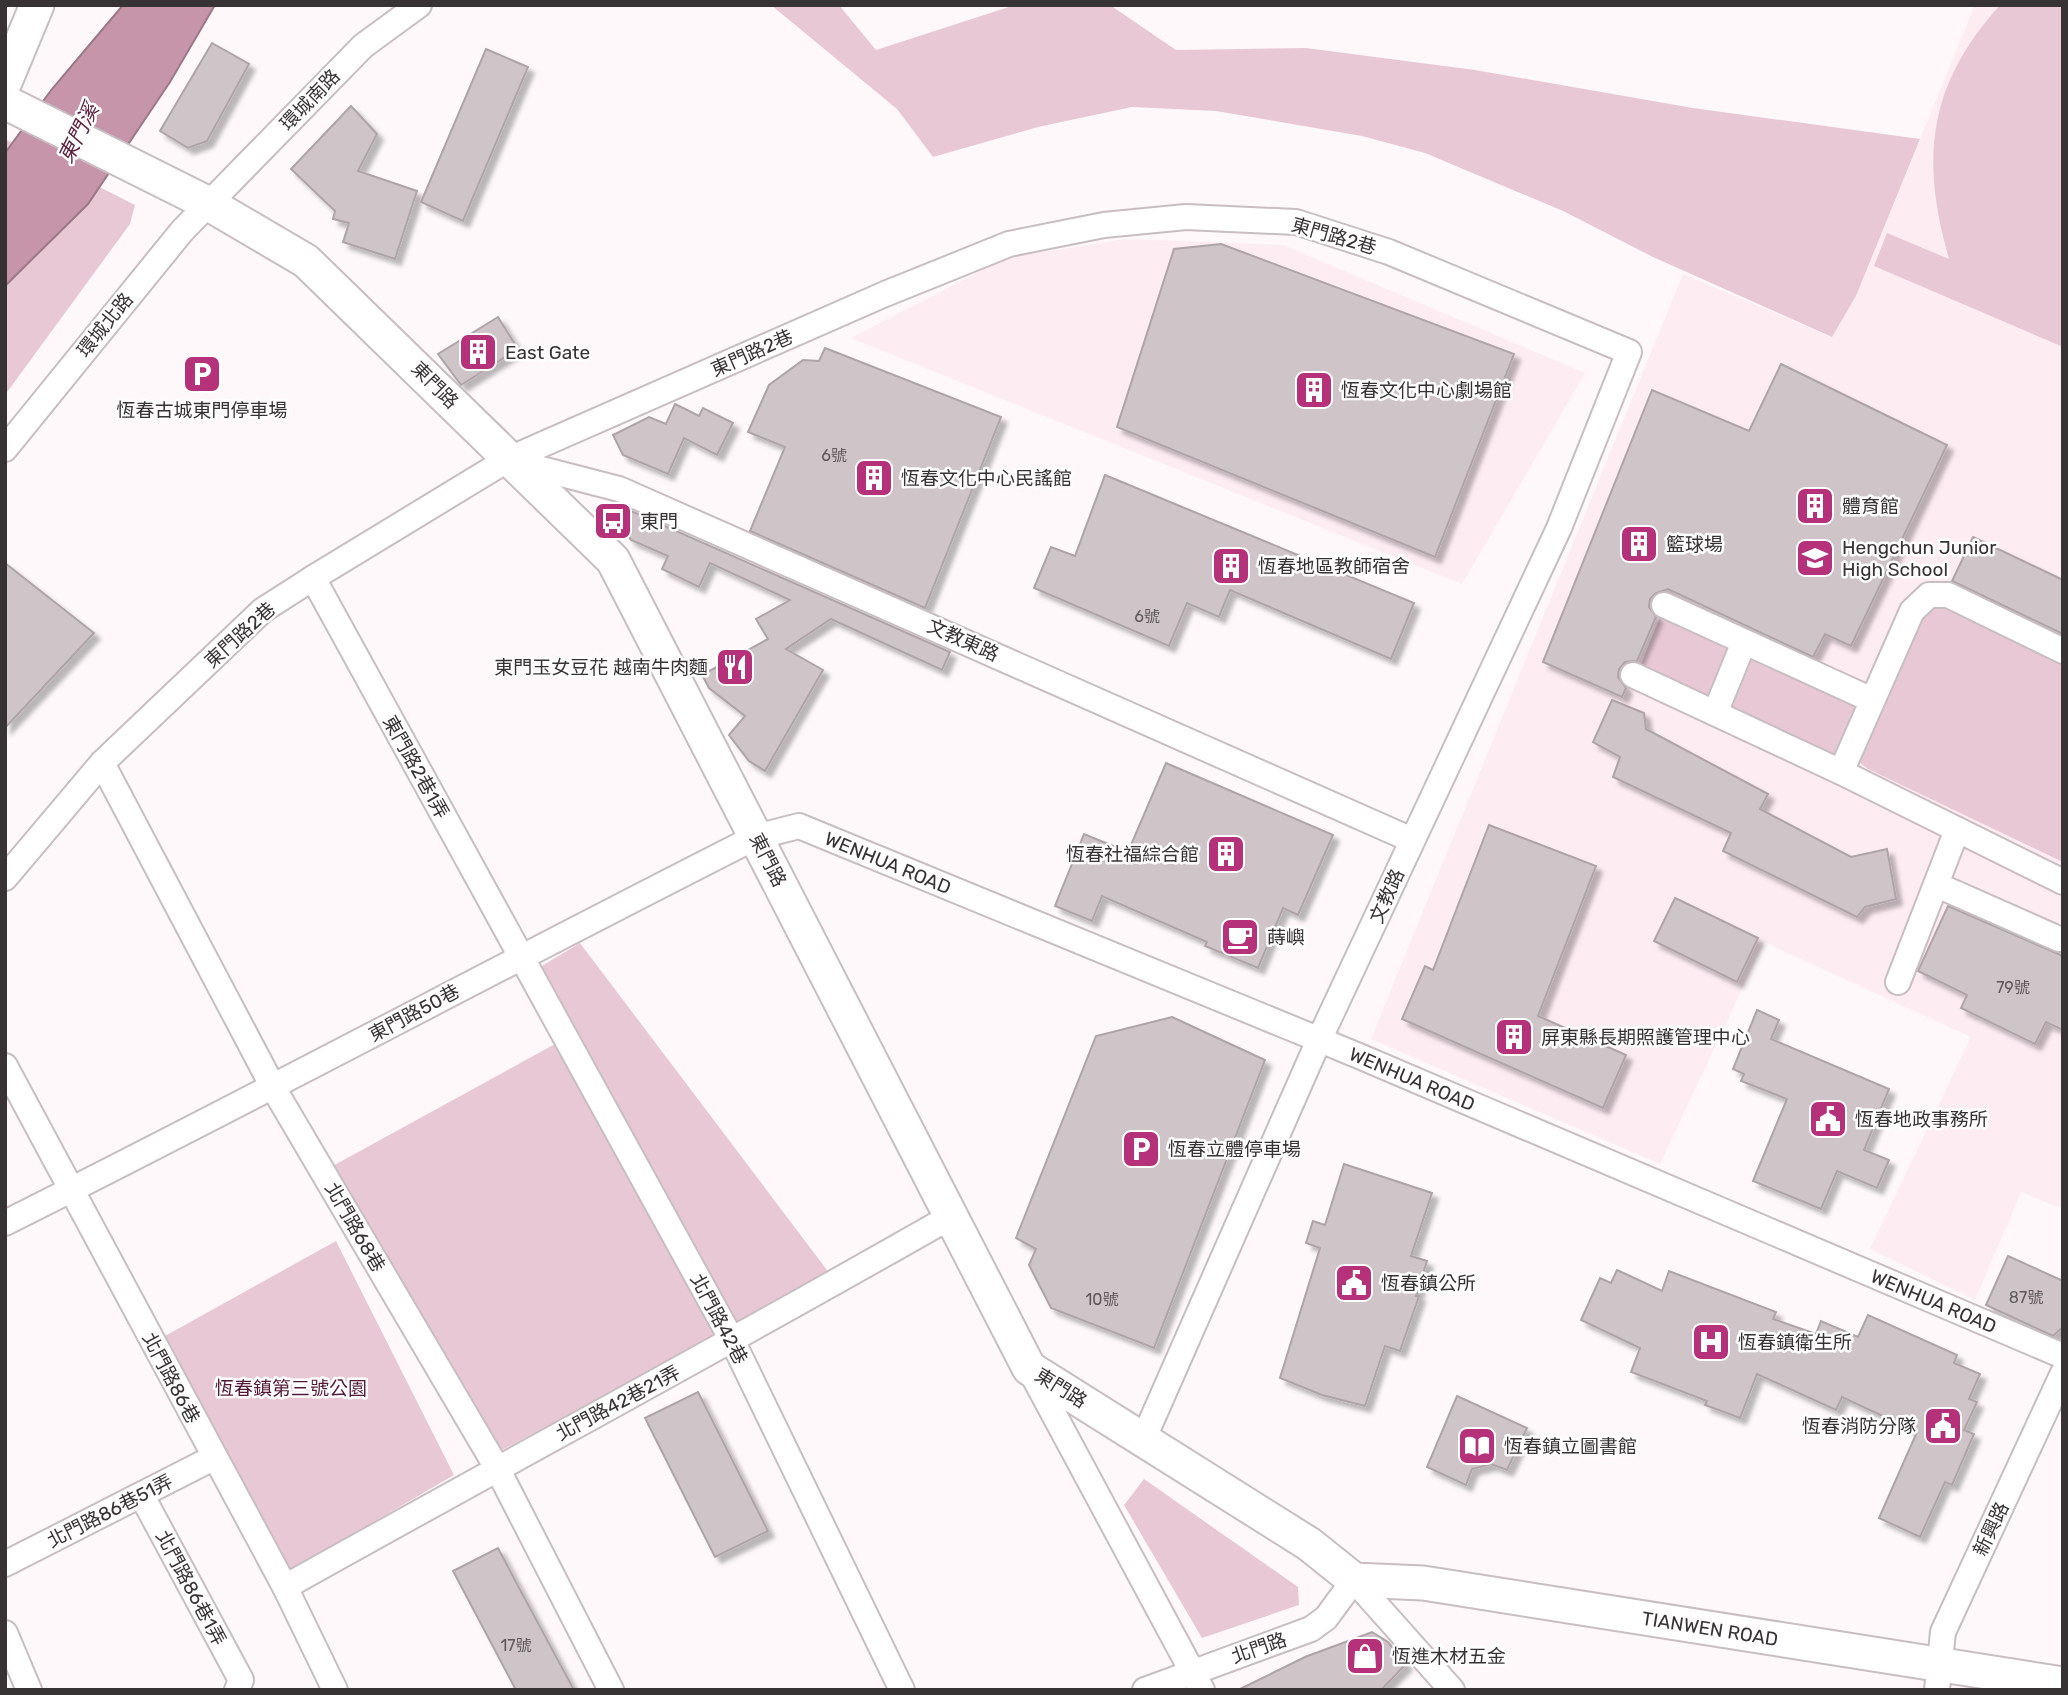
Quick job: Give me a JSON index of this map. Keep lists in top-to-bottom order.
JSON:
{
  "streets": {
    "main road": ["東門路", "TIANWEN ROAD"],
    "street": [
      "環城南路",
      "東門路2巷",
      "環城北路",
      "文教東路",
      "東門路2巷1弄",
      "WENHUA ROAD",
      "文教路",
      "東門路50巷",
      "北門路68巷",
      "北門路42巷",
      "北門路86巷",
      "北門路42巷21弄",
      "北門路86巷51弄",
      "新興路",
      "北門路86巷1弄",
      "北門路"
    ]
  },
  "crossings": [
    ["環城南路", "環城北路"],
    ["環城南路", "東門路"],
    ["東門路2巷", "東門路"],
    ["東門路2巷", "文教東路"],
    ["東門路2巷", "東門路2巷1弄"],
    ["東門路2巷", "文教路"],
    ["東門路2巷", "北門路68巷"],
    ["環城北路", "東門路"],
    ["東門路", "文教東路"],
    ["東門路", "WENHUA ROAD"],
    ["東門路", "文教路"],
    ["東門路", "東門路50巷"],
    ["東門路", "北門路42巷21弄"],
    ["東門路", "TIANWEN ROAD"],
    ["東門路", "北門路"],
    ["文教東路", "文教路"],
    ["東門路2巷1弄", "東門路50巷"],
    ["東門路2巷1弄", "北門路42巷"],
    ["WENHUA ROAD", "文教路"],
    ["WENHUA ROAD", "東門路50巷"],
    ["東門路50巷", "北門路68巷"],
    ["東門路50巷", "北門路42巷"],
    ["東門路50巷", "北門路86巷"],
    ["北門路68巷", "北門路42巷21弄"],
    ["北門路42巷", "北門路42巷21弄"],
    ["北門路86巷", "北門路42巷21弄"],
    ["北門路86巷", "北門路86巷51弄"],
    ["北門路86巷51弄", "北門路86巷1弄"],
    ["新興路", "TIANWEN ROAD"],
    ["TIANWEN ROAD", "北門路"]
  ],
  "water": ["東門溪"],
  "parks": ["恆春鎮第三號公園"],
  "places": {
    "building": [
      "East Gate",
      "恆春文化中心劇場館",
      "恆春文化中心民謠館",
      "體育館",
      "籃球場",
      "恆春地區教師宿舍",
      "恆春社福綜合館",
      "屏東縣長期照護管理中心"
    ],
    "parking": ["恆春古城東門停車場", "恆春立體停車場"],
    "bus stop": ["東門"],
    "school or university": ["Hengchun Junior High School"],
    "restaurant": ["東門玉女豆花 越南牛肉麵"],
    "cafe": ["蒔嶼"],
    "public building": ["恆春地政事務所", "恆春鎮公所", "恆春消防分隊"],
    "hospital": ["恆春鎮衛生所"],
    "library": ["恆春鎮立圖書館"],
    "shop": ["恆進木材五金"]
  },
  "house_numbers": [
    "6號",
    "6號",
    "79號",
    "87號",
    "10號",
    "17號"
  ]
}
